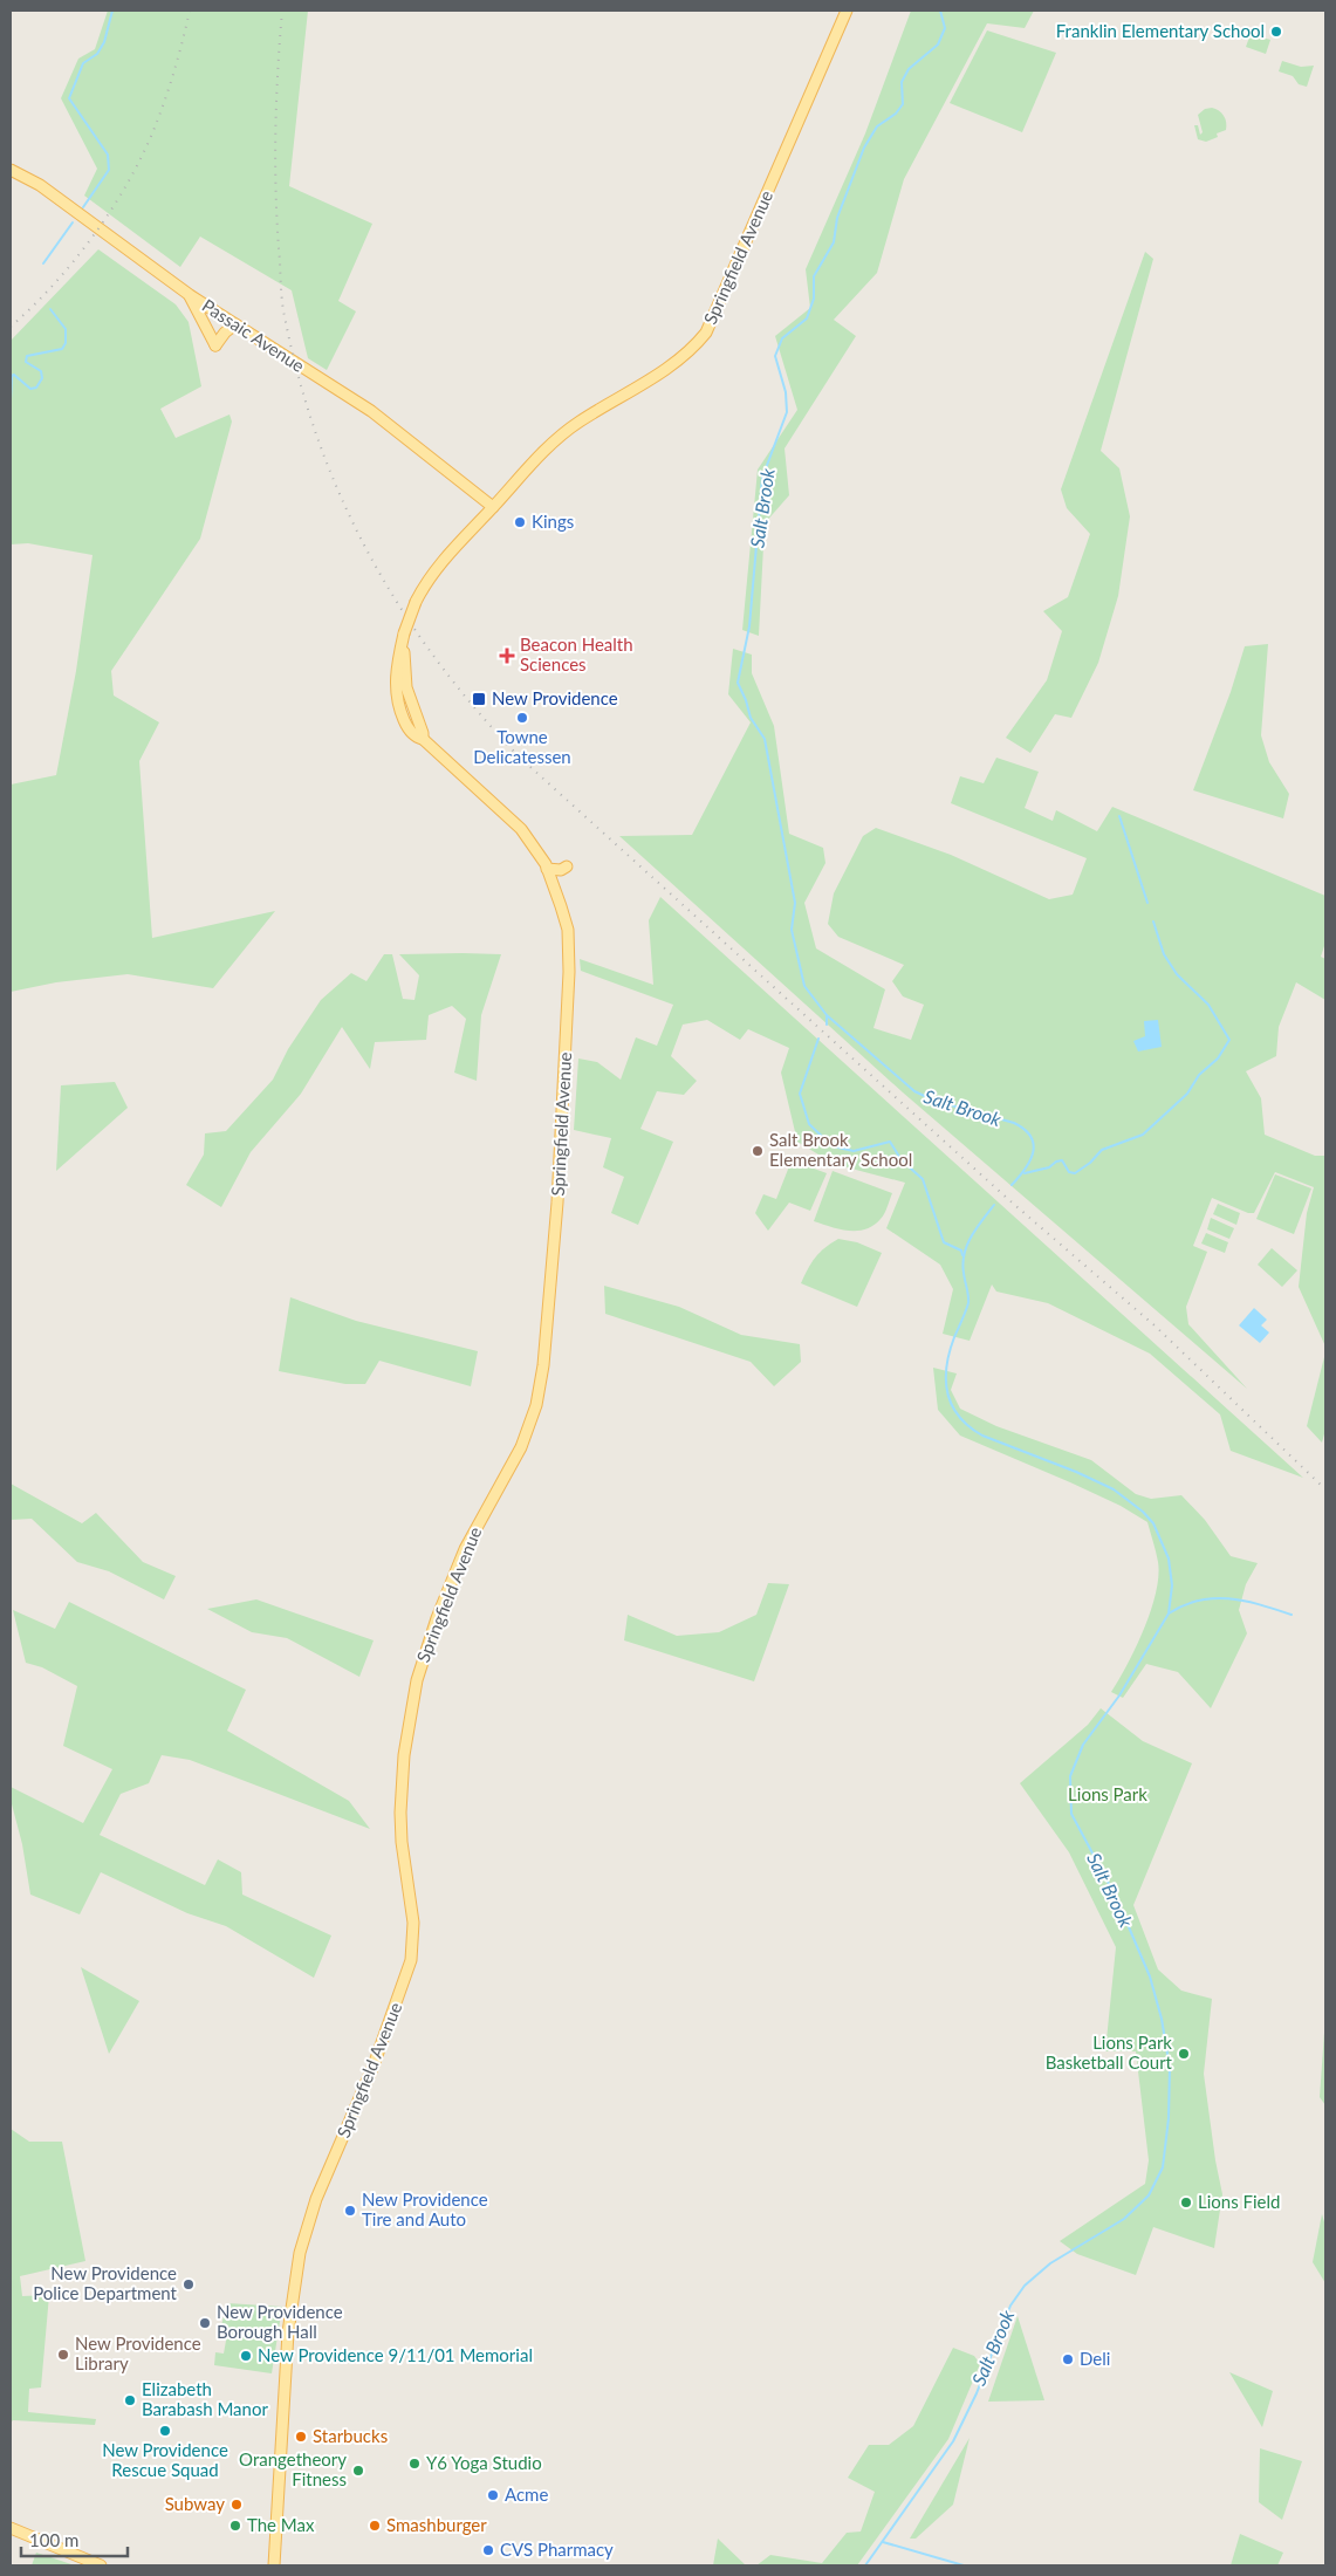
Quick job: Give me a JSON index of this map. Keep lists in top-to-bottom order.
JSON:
{
  "streets": {
    "main road": ["Springfield Avenue", "Passaic Avenue"]
  },
  "crossings": [
    ["Springfield Avenue", "Passaic Avenue"]
  ],
  "water": ["Salt Brook"],
  "parks": ["Lions Park"],
  "places": {
    "other": [
      "Franklin Elementary School",
      "Kings",
      "Towne Delicatessen",
      "Salt Brook Elementary School",
      "Lions Park Basketball Court",
      "Lions Field",
      "New Providence Tire and Auto",
      "New Providence Police Department",
      "New Providence Borough Hall",
      "New Providence Library",
      "New Providence 9/11/01 Memorial",
      "Deli",
      "Elizabeth Barabash Manor",
      "New Providence Rescue Squad",
      "Starbucks",
      "Y6 Yoga Studio",
      "Orangetheory Fitness",
      "Acme",
      "Subway",
      "The Max",
      "Smashburger",
      "CVS Pharmacy"
    ],
    "health": ["Beacon Health Sciences"],
    "transit": ["New Providence"]
  },
  "scale_bar": "100 m"
}
